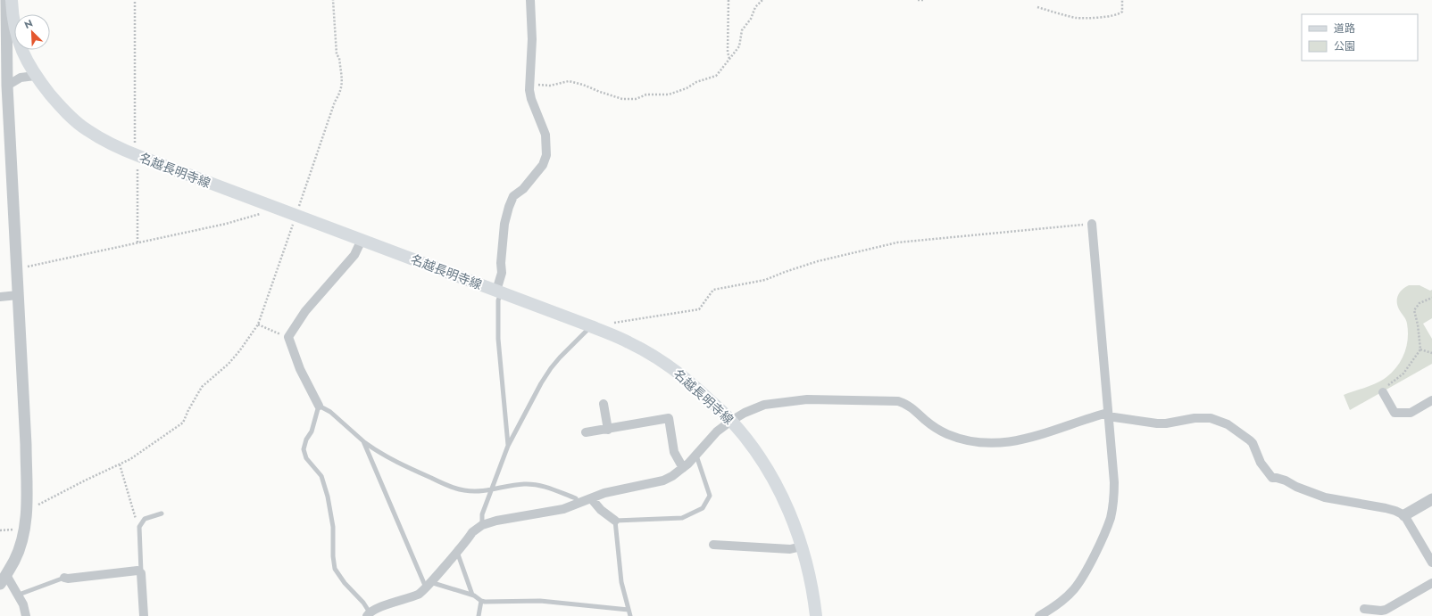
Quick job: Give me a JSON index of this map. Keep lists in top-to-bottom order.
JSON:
{
  "streets": {
    "main road": ["名越長明寺線"]
  },
  "legend": ["道路", "公園"],
  "north": "top left"
}
